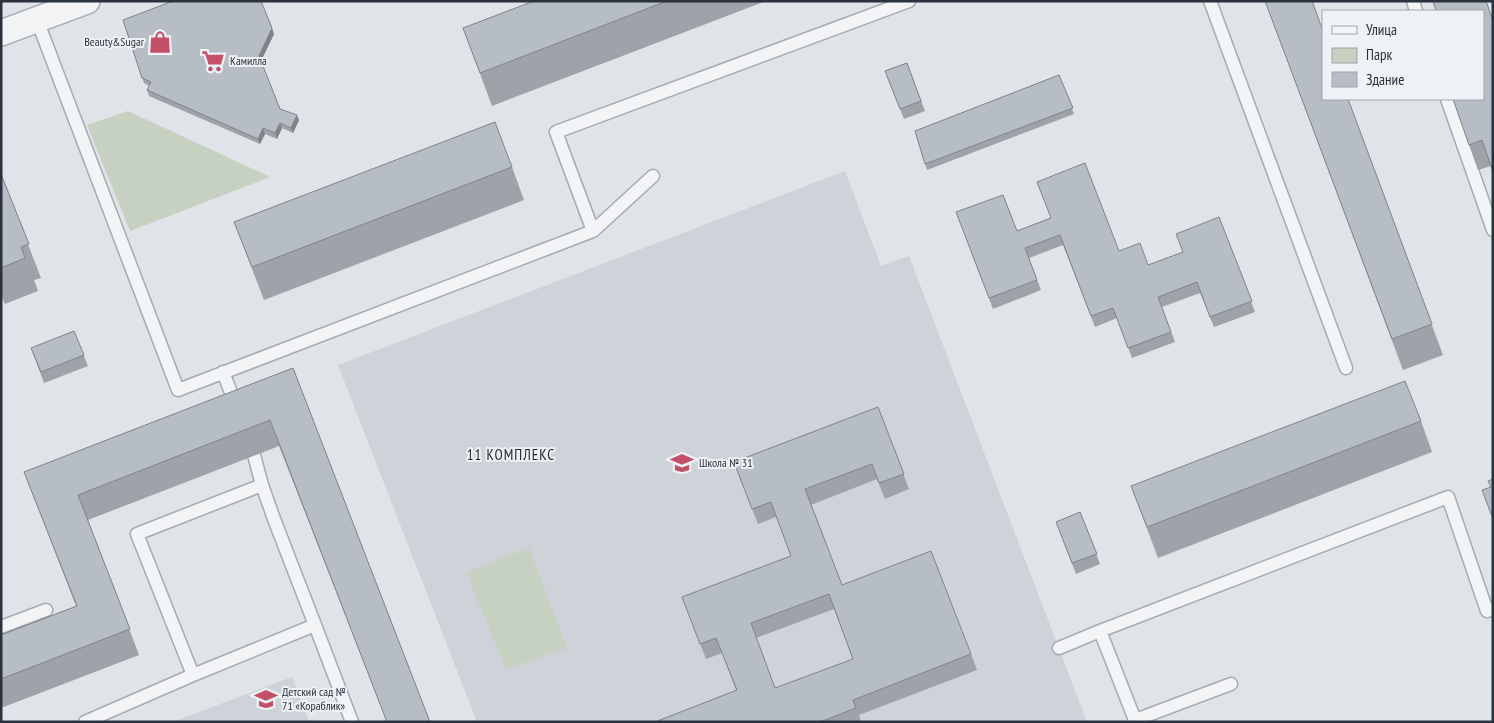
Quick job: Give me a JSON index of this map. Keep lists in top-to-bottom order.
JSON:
{
  "districts": ["11 КОМПЛЕКС"],
  "places": {
    "shop": ["Beauty&Sugar"],
    "supermarket": ["Камилла"],
    "school or university": ["Школа № 31", "Детский сад № 71 «Кораблик»"]
  },
  "legend": ["Улица", "Парк", "Здание"]
}
